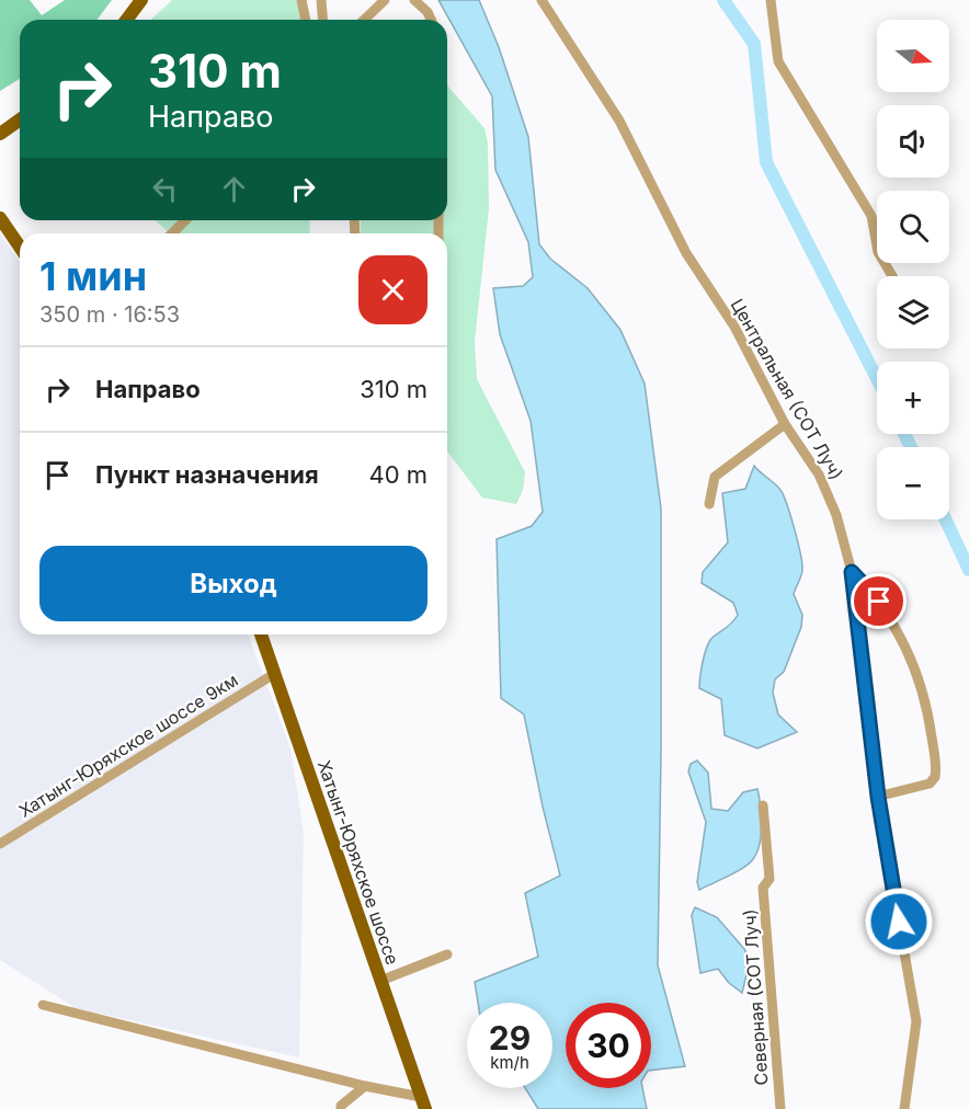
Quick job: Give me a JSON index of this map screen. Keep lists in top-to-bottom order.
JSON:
{
  "streets": {
    "main road": ["Хатынг-Юряхское шоссе"],
    "street": ["Центральная (СОТ Луч)", "Хатынг-Юряхское шоссе 9км", "Северная (СОТ Луч)"]
  },
  "crossings": [
    ["Хатынг-Юряхское шоссе 9км", "Хатынг-Юряхское шоссе"]
  ],
  "north": "right",
  "page": {
    "map_buttons": ["+", "−"],
    "turn": ["310 m", "Направо"],
    "heading": ["1 мин", "350 m · 16:53"],
    "list": [
      {
        "name": "Направо",
        "value": "310 m"
      },
      {
        "name": "Пункт назначения",
        "value": "40 m"
      }
    ],
    "buttons": "Выход",
    "speed": "29 km/h",
    "limit": "30"
  }
}
